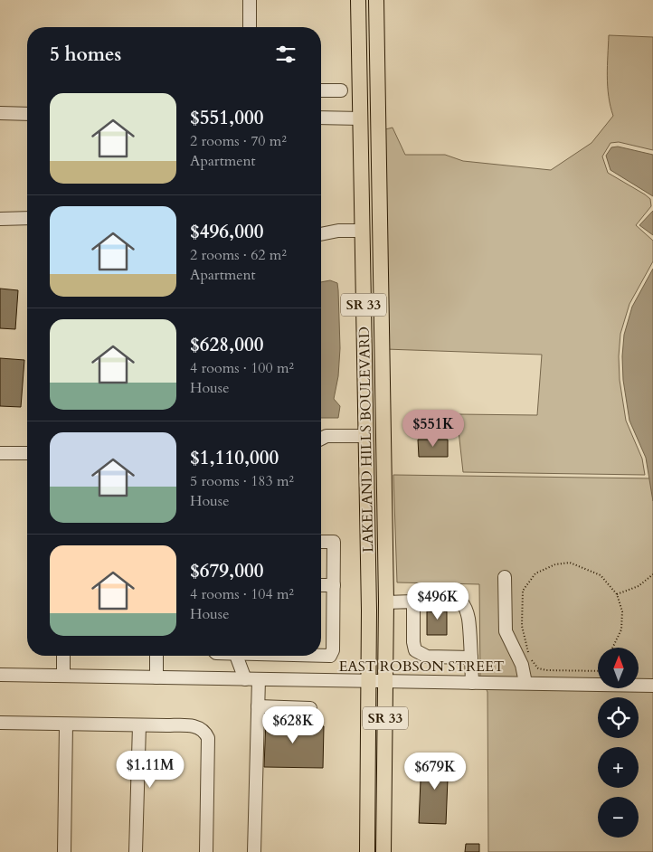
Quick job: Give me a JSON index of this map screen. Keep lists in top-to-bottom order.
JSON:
{
  "streets": {
    "main road": ["SR 33", "LAKELAND HILLS BOULEVARD"],
    "street": ["EAST ROBSON STREET"]
  },
  "crossings": [
    ["LAKELAND HILLS BOULEVARD", "EAST ROBSON STREET"]
  ],
  "north": "top",
  "page": {
    "heading": "5 homes",
    "list": [
      {
        "name": "$551,000",
        "note": "2 rooms · 70 m² · Apartment"
      },
      {
        "name": "$496,000",
        "note": "2 rooms · 62 m² · Apartment"
      },
      {
        "name": "$628,000",
        "note": "4 rooms · 100 m² · House"
      },
      {
        "name": "$1,110,000",
        "note": "5 rooms · 183 m² · House"
      },
      {
        "name": "$679,000",
        "note": "4 rooms · 104 m² · House"
      }
    ],
    "price": [
      "$551K",
      "$496K",
      "$628K",
      "$1.11M",
      "$679K"
    ],
    "map_buttons": ["+", "−"]
  }
}
